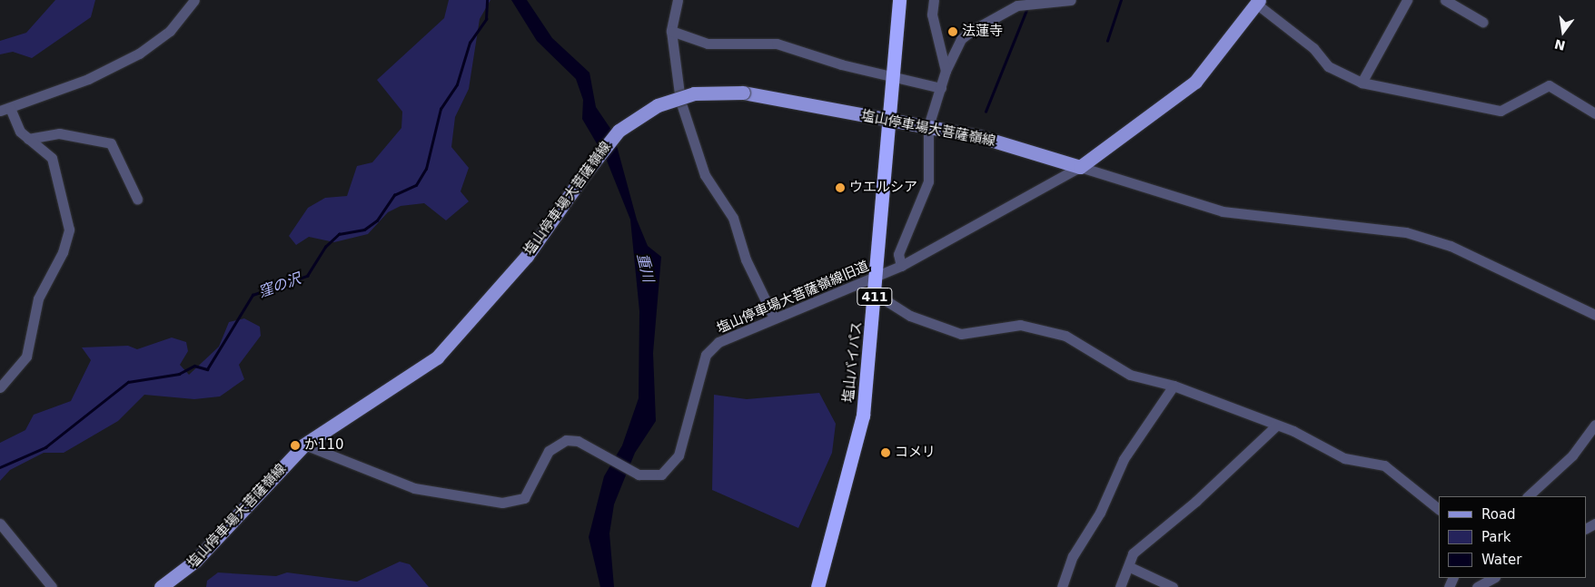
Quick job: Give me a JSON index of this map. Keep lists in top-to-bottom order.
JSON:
{
  "streets": {
    "highway": ["411", "塩山バイパス"],
    "main road": ["塩山停車場大菩薩嶺線"],
    "street": ["塩山停車場大菩薩嶺線旧道"]
  },
  "crossings": [
    ["塩山停車場大菩薩嶺線", "塩山停車場大菩薩嶺線旧道"],
    ["塩山停車場大菩薩嶺線", "塩山バイパス"],
    ["塩山停車場大菩薩嶺線旧道", "塩山バイパス"]
  ],
  "water": ["重川", "窪の沢"],
  "places": [
    "法蓮寺",
    "ウエルシア",
    "か110",
    "コメリ"
  ],
  "legend": ["Road", "Park", "Water"],
  "north": "bottom"
}
